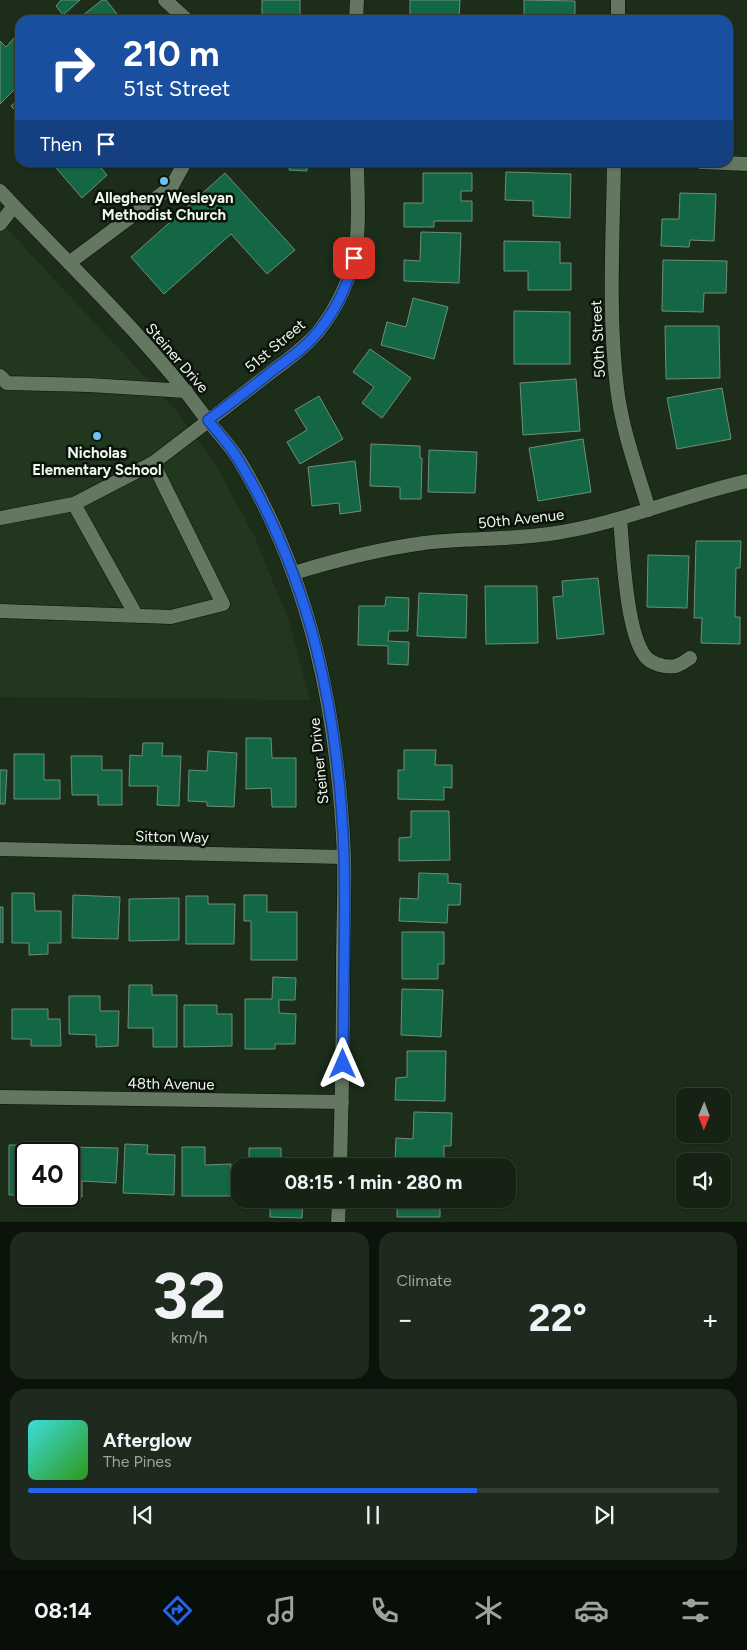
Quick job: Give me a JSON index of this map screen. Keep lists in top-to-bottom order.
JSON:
{
  "streets": {
    "street": [
      "50th Street",
      "51st Street",
      "Steiner Drive",
      "50th Avenue",
      "Sitton Way",
      "48th Avenue"
    ]
  },
  "crossings": [
    ["50th Street", "50th Avenue"],
    ["51st Street", "Steiner Drive"],
    ["Steiner Drive", "50th Avenue"],
    ["Steiner Drive", "Sitton Way"],
    ["Steiner Drive", "48th Avenue"]
  ],
  "places": ["Allegheny Wesleyan Methodist Church", "Nicholas Elementary School"],
  "north": "bottom",
  "page": {
    "turn": ["210 m", "51st Street"],
    "then": "Then",
    "limit": "40",
    "trip": "08:15 · 1 min · 280 m",
    "tile": [
      ["32", "km/h"],
      "Climate"
    ],
    "heat": ["−", "22°", "+"],
    "song": ["Afterglow", "The Pines"],
    "tabs": "08:14"
  }
}
